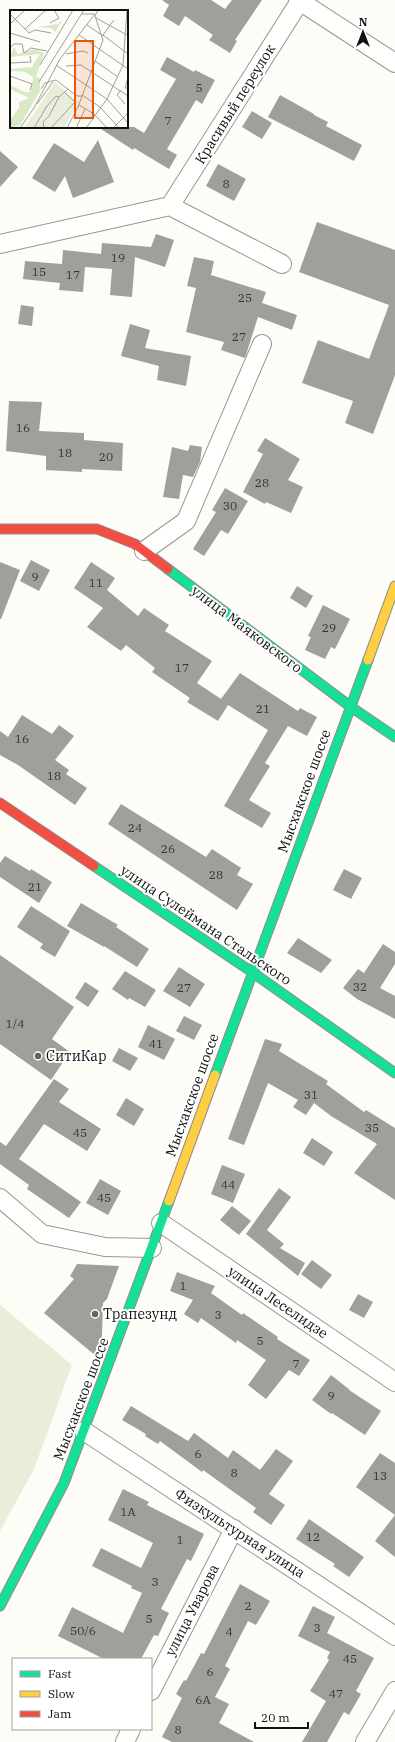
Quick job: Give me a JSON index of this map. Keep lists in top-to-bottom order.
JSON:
{
  "streets": {
    "street": [
      "Красивый переулок",
      "улица Маяковского",
      "Мысхакское шоссе",
      "улица Сулеймана Стальского",
      "улица Леселидзе",
      "Физкультурная улица",
      "улица Уварова"
    ]
  },
  "crossings": [
    ["улица Маяковского", "Мысхакское шоссе"],
    ["Мысхакское шоссе", "улица Сулеймана Стальского"],
    ["Мысхакское шоссе", "улица Леселидзе"],
    ["Мысхакское шоссе", "Физкультурная улица"],
    ["Физкультурная улица", "улица Уварова"]
  ],
  "places": ["СитиКар", "Трапезунд"],
  "house_numbers": [
    "5",
    "7",
    "8",
    "19",
    "15",
    "17",
    "25",
    "27",
    "16",
    "18",
    "20",
    "28",
    "30",
    "9",
    "11",
    "29",
    "17",
    "21",
    "16",
    "18",
    "24",
    "26",
    "28",
    "21",
    "32",
    "27",
    "1/4",
    "41",
    "31",
    "35",
    "45",
    "44",
    "45",
    "1",
    "3",
    "5",
    "7",
    "9",
    "6",
    "8",
    "13",
    "1А",
    "12",
    "1",
    "3",
    "2",
    "5",
    "3",
    "50/6",
    "4",
    "45",
    "6",
    "47",
    "6А",
    "8"
  ],
  "legend": ["Fast", "Slow", "Jam"],
  "scale_bar": "20 m",
  "north": "top"
}
